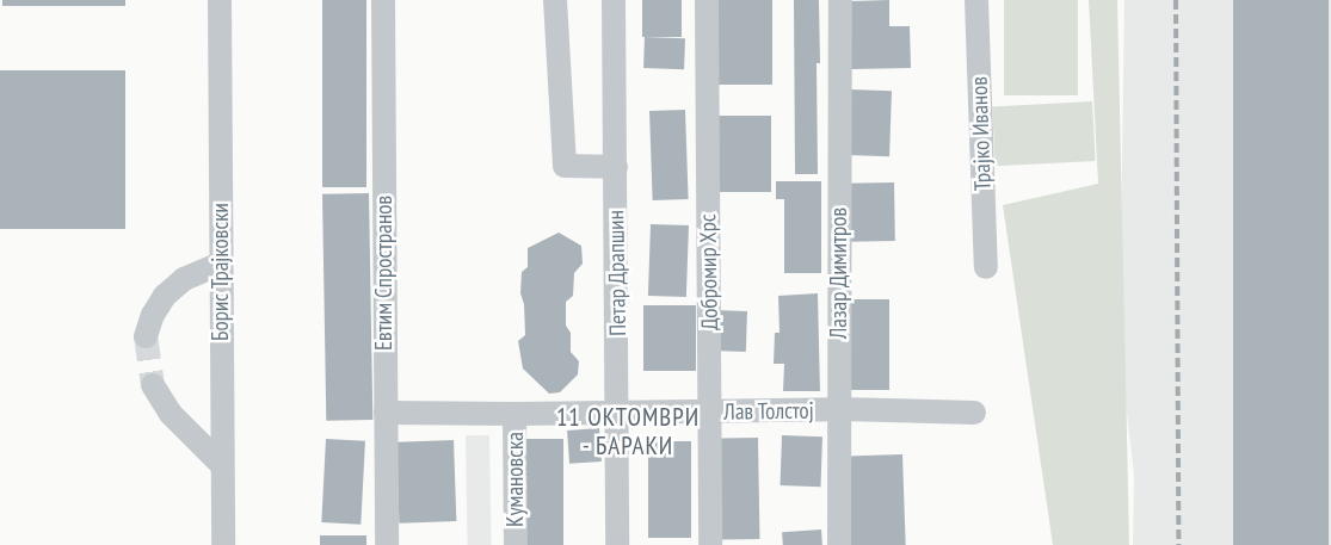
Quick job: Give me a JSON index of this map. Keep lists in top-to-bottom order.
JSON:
{
  "streets": {
    "street": [
      "Трајко Иванов",
      "Борис Трајковски",
      "Добромир Хрс",
      "Евтим Спространов",
      "Петар Драпшин",
      "Лазар Димитров",
      "Лав Толстој",
      "Кумановска"
    ]
  },
  "crossings": [
    ["Добромир Хрс", "Лав Толстој"],
    ["Евтим Спространов", "Лав Толстој"],
    ["Петар Драпшин", "Лав Толстој"],
    ["Лазар Димитров", "Лав Толстој"],
    ["Лав Толстој", "Кумановска"]
  ],
  "districts": ["11 ОКТОМВРИ - БАРАКИ"]
}
